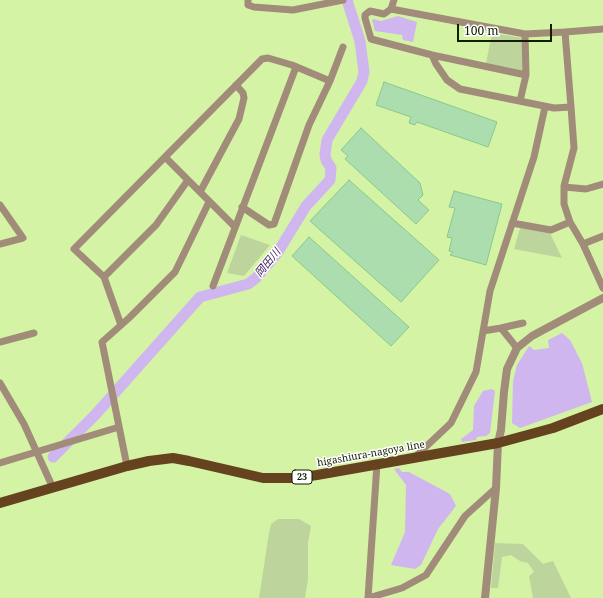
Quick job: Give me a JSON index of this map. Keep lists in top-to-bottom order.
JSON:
{
  "streets": {
    "main road": ["higashiura-nagoya line", "23"]
  },
  "water": ["岡田川"],
  "scale_bar": "100 m"
}
